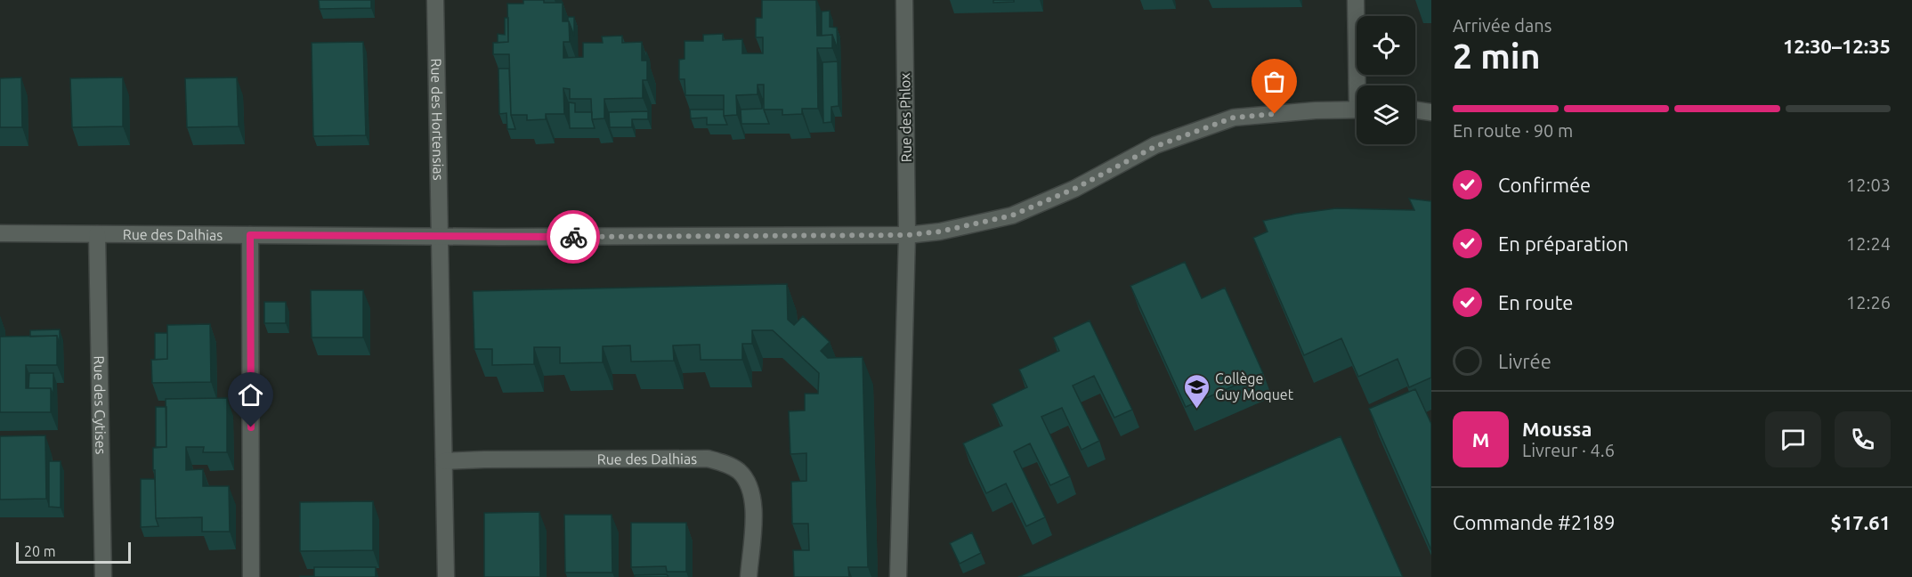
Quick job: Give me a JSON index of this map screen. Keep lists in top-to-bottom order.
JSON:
{
  "streets": {
    "street": [
      "Rue des Phlox",
      "Rue des Hortensias",
      "Rue des Dalhias",
      "Rue des Cytises"
    ]
  },
  "crossings": [
    ["Rue des Phlox", "Rue des Dalhias"],
    ["Rue des Hortensias", "Rue des Dalhias"],
    ["Rue des Dalhias", "Rue des Cytises"]
  ],
  "places": {
    "school or university": ["Collège Guy Moquet"]
  },
  "scale_bar": "20 m",
  "page": {
    "heading": ["2 min", "Arrivée dans", "12:30–12:35"],
    "panel": [
      "Moussa",
      "Livreur · 4.6",
      "Commande #2189",
      "$17.61"
    ],
    "bar": "En route · 90 m",
    "list": [
      ["Confirmée", "12:03"],
      ["En préparation", "12:24"],
      ["En route", "12:26"],
      "Livrée"
    ],
    "round": "M",
    "scale": "20 m"
  }
}
